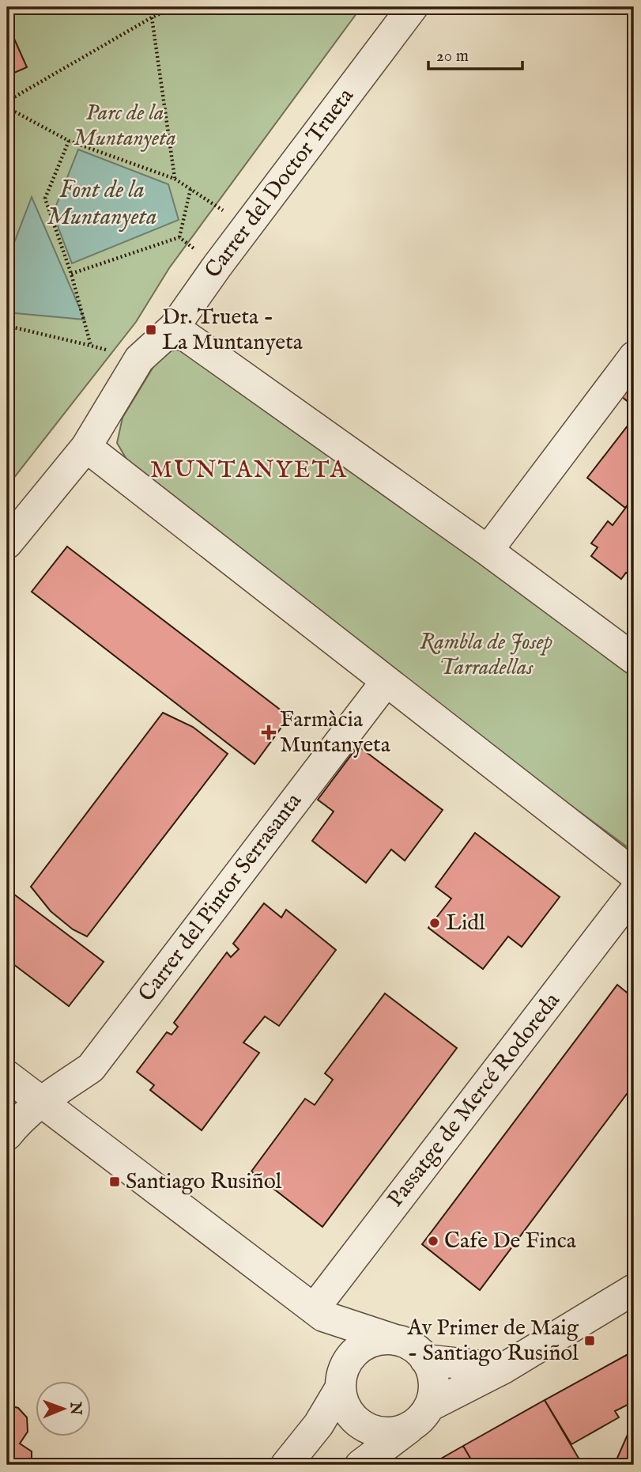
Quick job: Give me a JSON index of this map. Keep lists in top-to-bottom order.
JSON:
{
  "streets": {
    "street": ["Carrer del Doctor Trueta", "Carrer del Pintor Serrasanta", "Passatge de Mercé Rodoreda"]
  },
  "districts": ["MUNTANYETA"],
  "water": ["Font de la Muntanyeta"],
  "parks": ["Parc de la Muntanyeta", "Rambla de Josep Tarradellas"],
  "places": {
    "transit": ["Dr. Trueta - La Muntanyeta", "Santiago Rusiñol", "Av Primer de Maig - Santiago Rusiñol"],
    "health": ["Farmàcia Muntanyeta"],
    "other": ["Lidl", "Cafe De Finca"]
  },
  "scale_bar": "20 m",
  "north": "right"
}
